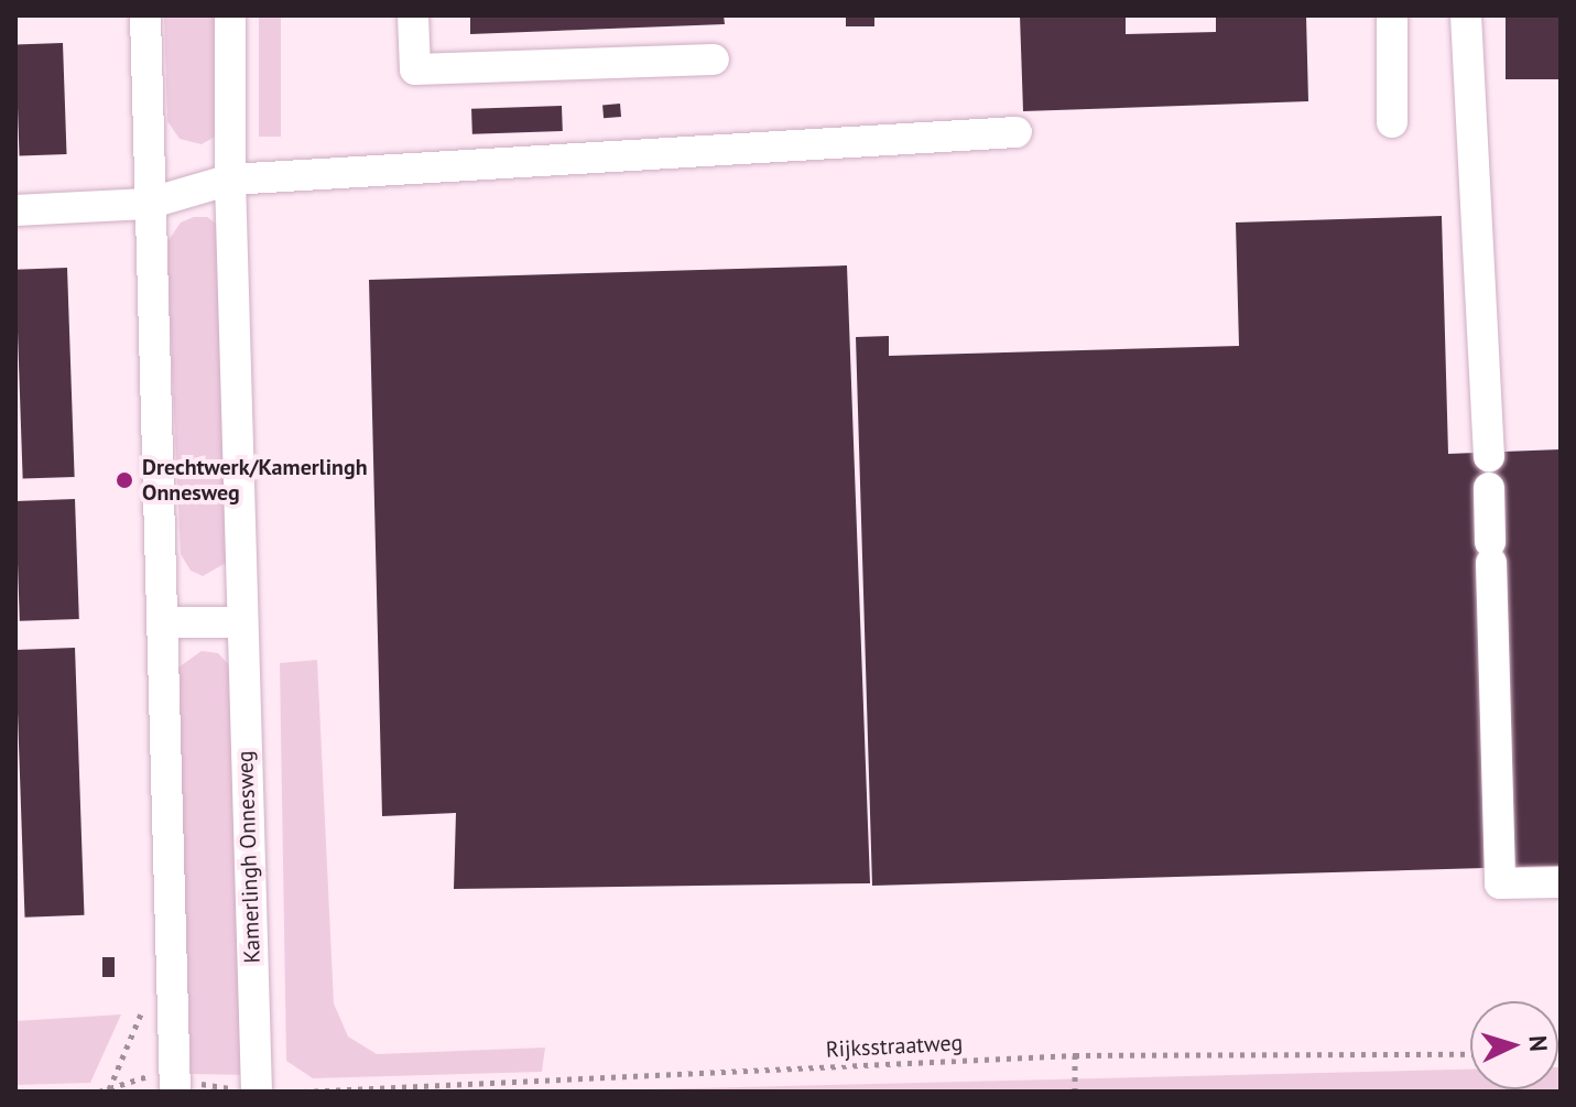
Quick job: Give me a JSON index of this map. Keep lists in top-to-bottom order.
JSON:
{
  "streets": {
    "street": ["Kamerlingh Onnesweg"],
    "path": ["Rijksstraatweg"]
  },
  "places": ["Drechtwerk/Kamerlingh Onnesweg"],
  "north": "right"
}
